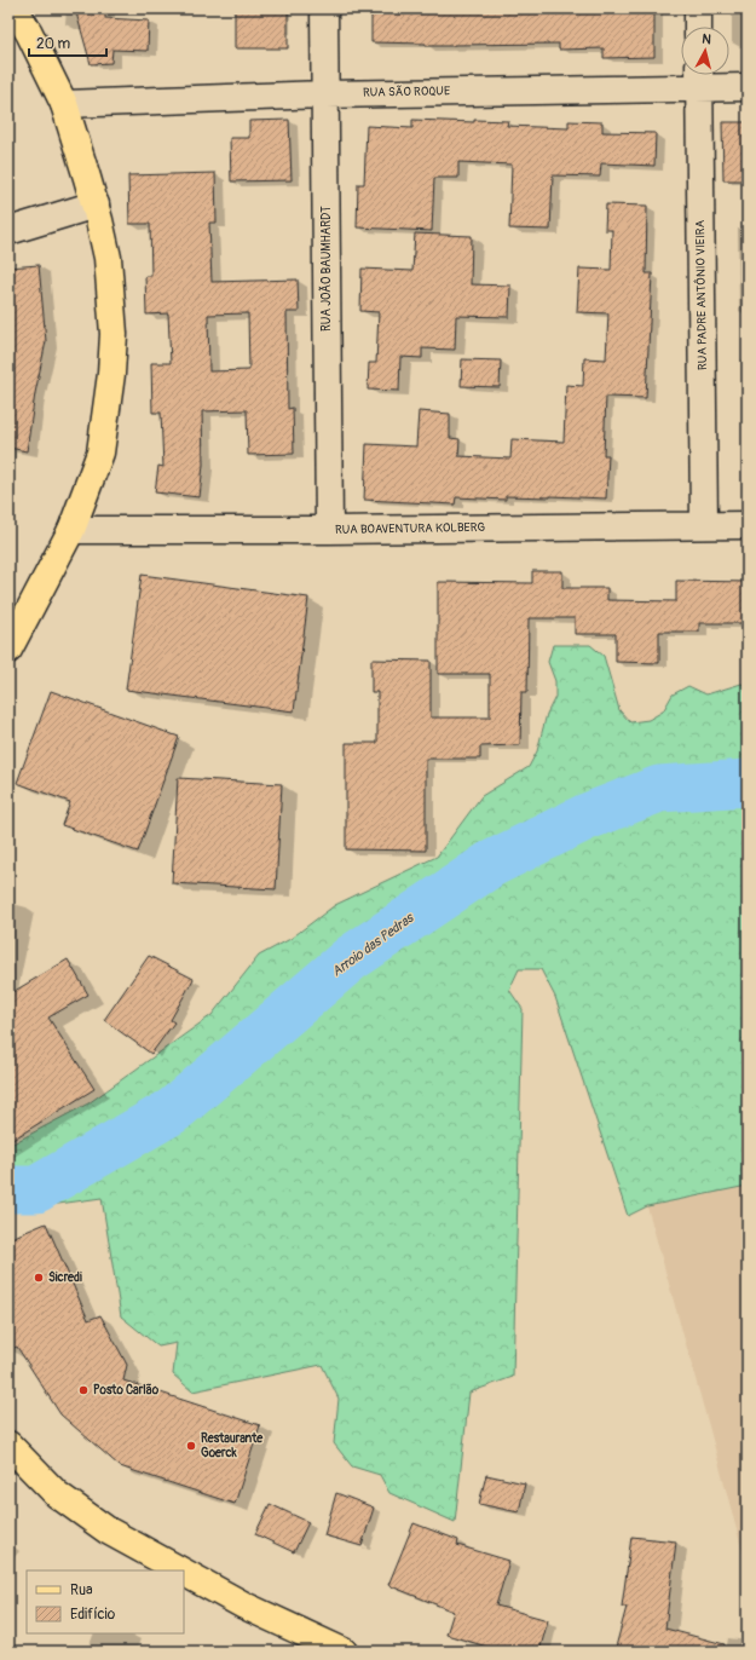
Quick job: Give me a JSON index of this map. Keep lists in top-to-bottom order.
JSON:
{
  "streets": {
    "street": [
      "RUA SÃO ROQUE",
      "RUA JOÃO BAUMHARDT",
      "RUA PADRE ANTÔNIO VIEIRA",
      "RUA BOAVENTURA KOLBERG"
    ]
  },
  "crossings": [
    ["RUA SÃO ROQUE", "RUA JOÃO BAUMHARDT"],
    ["RUA SÃO ROQUE", "RUA PADRE ANTÔNIO VIEIRA"],
    ["RUA JOÃO BAUMHARDT", "RUA BOAVENTURA KOLBERG"],
    ["RUA PADRE ANTÔNIO VIEIRA", "RUA BOAVENTURA KOLBERG"]
  ],
  "water": ["Arroio das Pedras"],
  "places": ["Sicredi", "Posto Carlão", "Restaurante Goerck"],
  "legend": ["Rua", "Edifício"],
  "scale_bar": "20 m",
  "north": "top"
}
